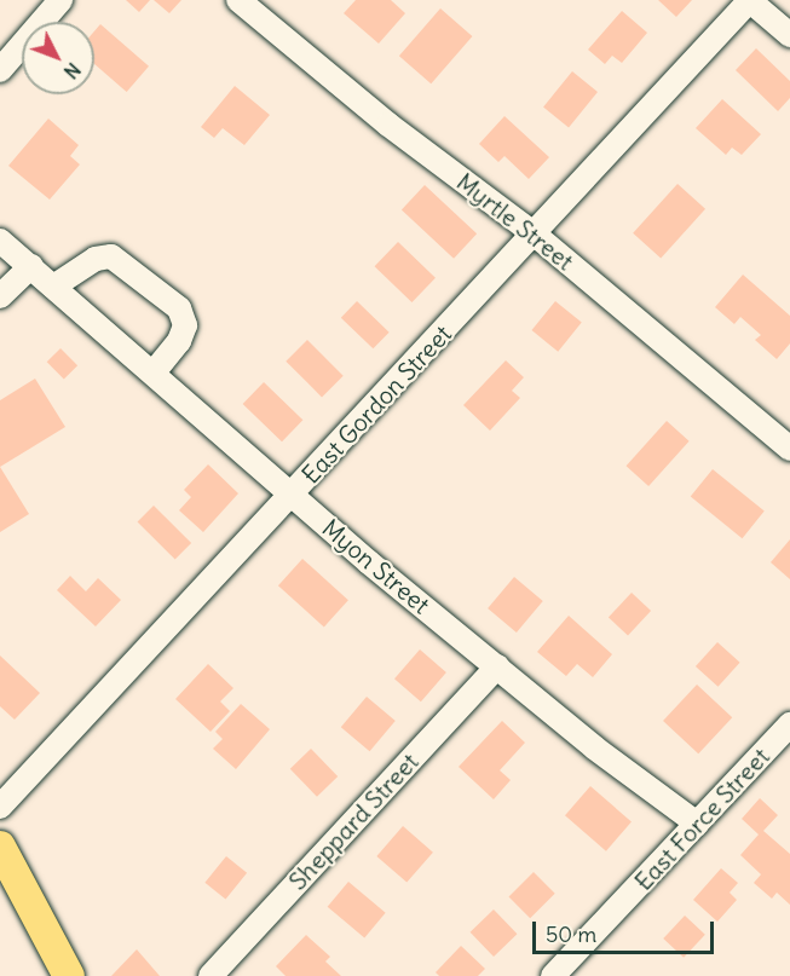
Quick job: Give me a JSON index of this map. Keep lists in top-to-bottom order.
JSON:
{
  "streets": {
    "street": [
      "Myrtle Street",
      "East Gordon Street",
      "Myon Street",
      "East Force Street",
      "Sheppard Street"
    ]
  },
  "crossings": [
    ["Myrtle Street", "East Gordon Street"],
    ["East Gordon Street", "Myon Street"],
    ["Myon Street", "East Force Street"],
    ["Myon Street", "Sheppard Street"]
  ],
  "scale_bar": "50 m",
  "north": "bottom right"
}
